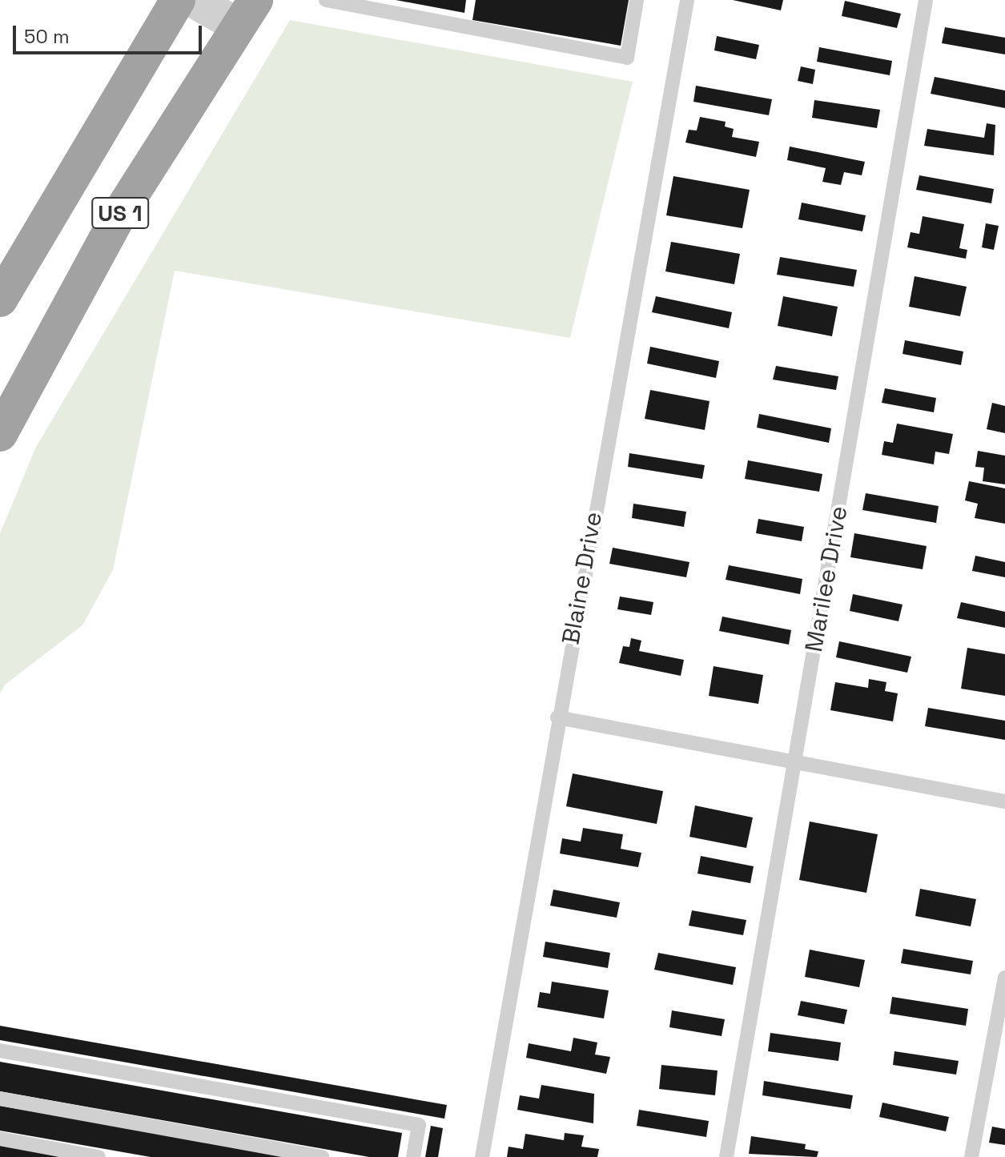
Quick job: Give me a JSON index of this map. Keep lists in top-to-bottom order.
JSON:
{
  "streets": {
    "highway": ["US 1"],
    "lane": ["Blaine Drive", "Marilee Drive"]
  },
  "scale_bar": "50 m"
}
